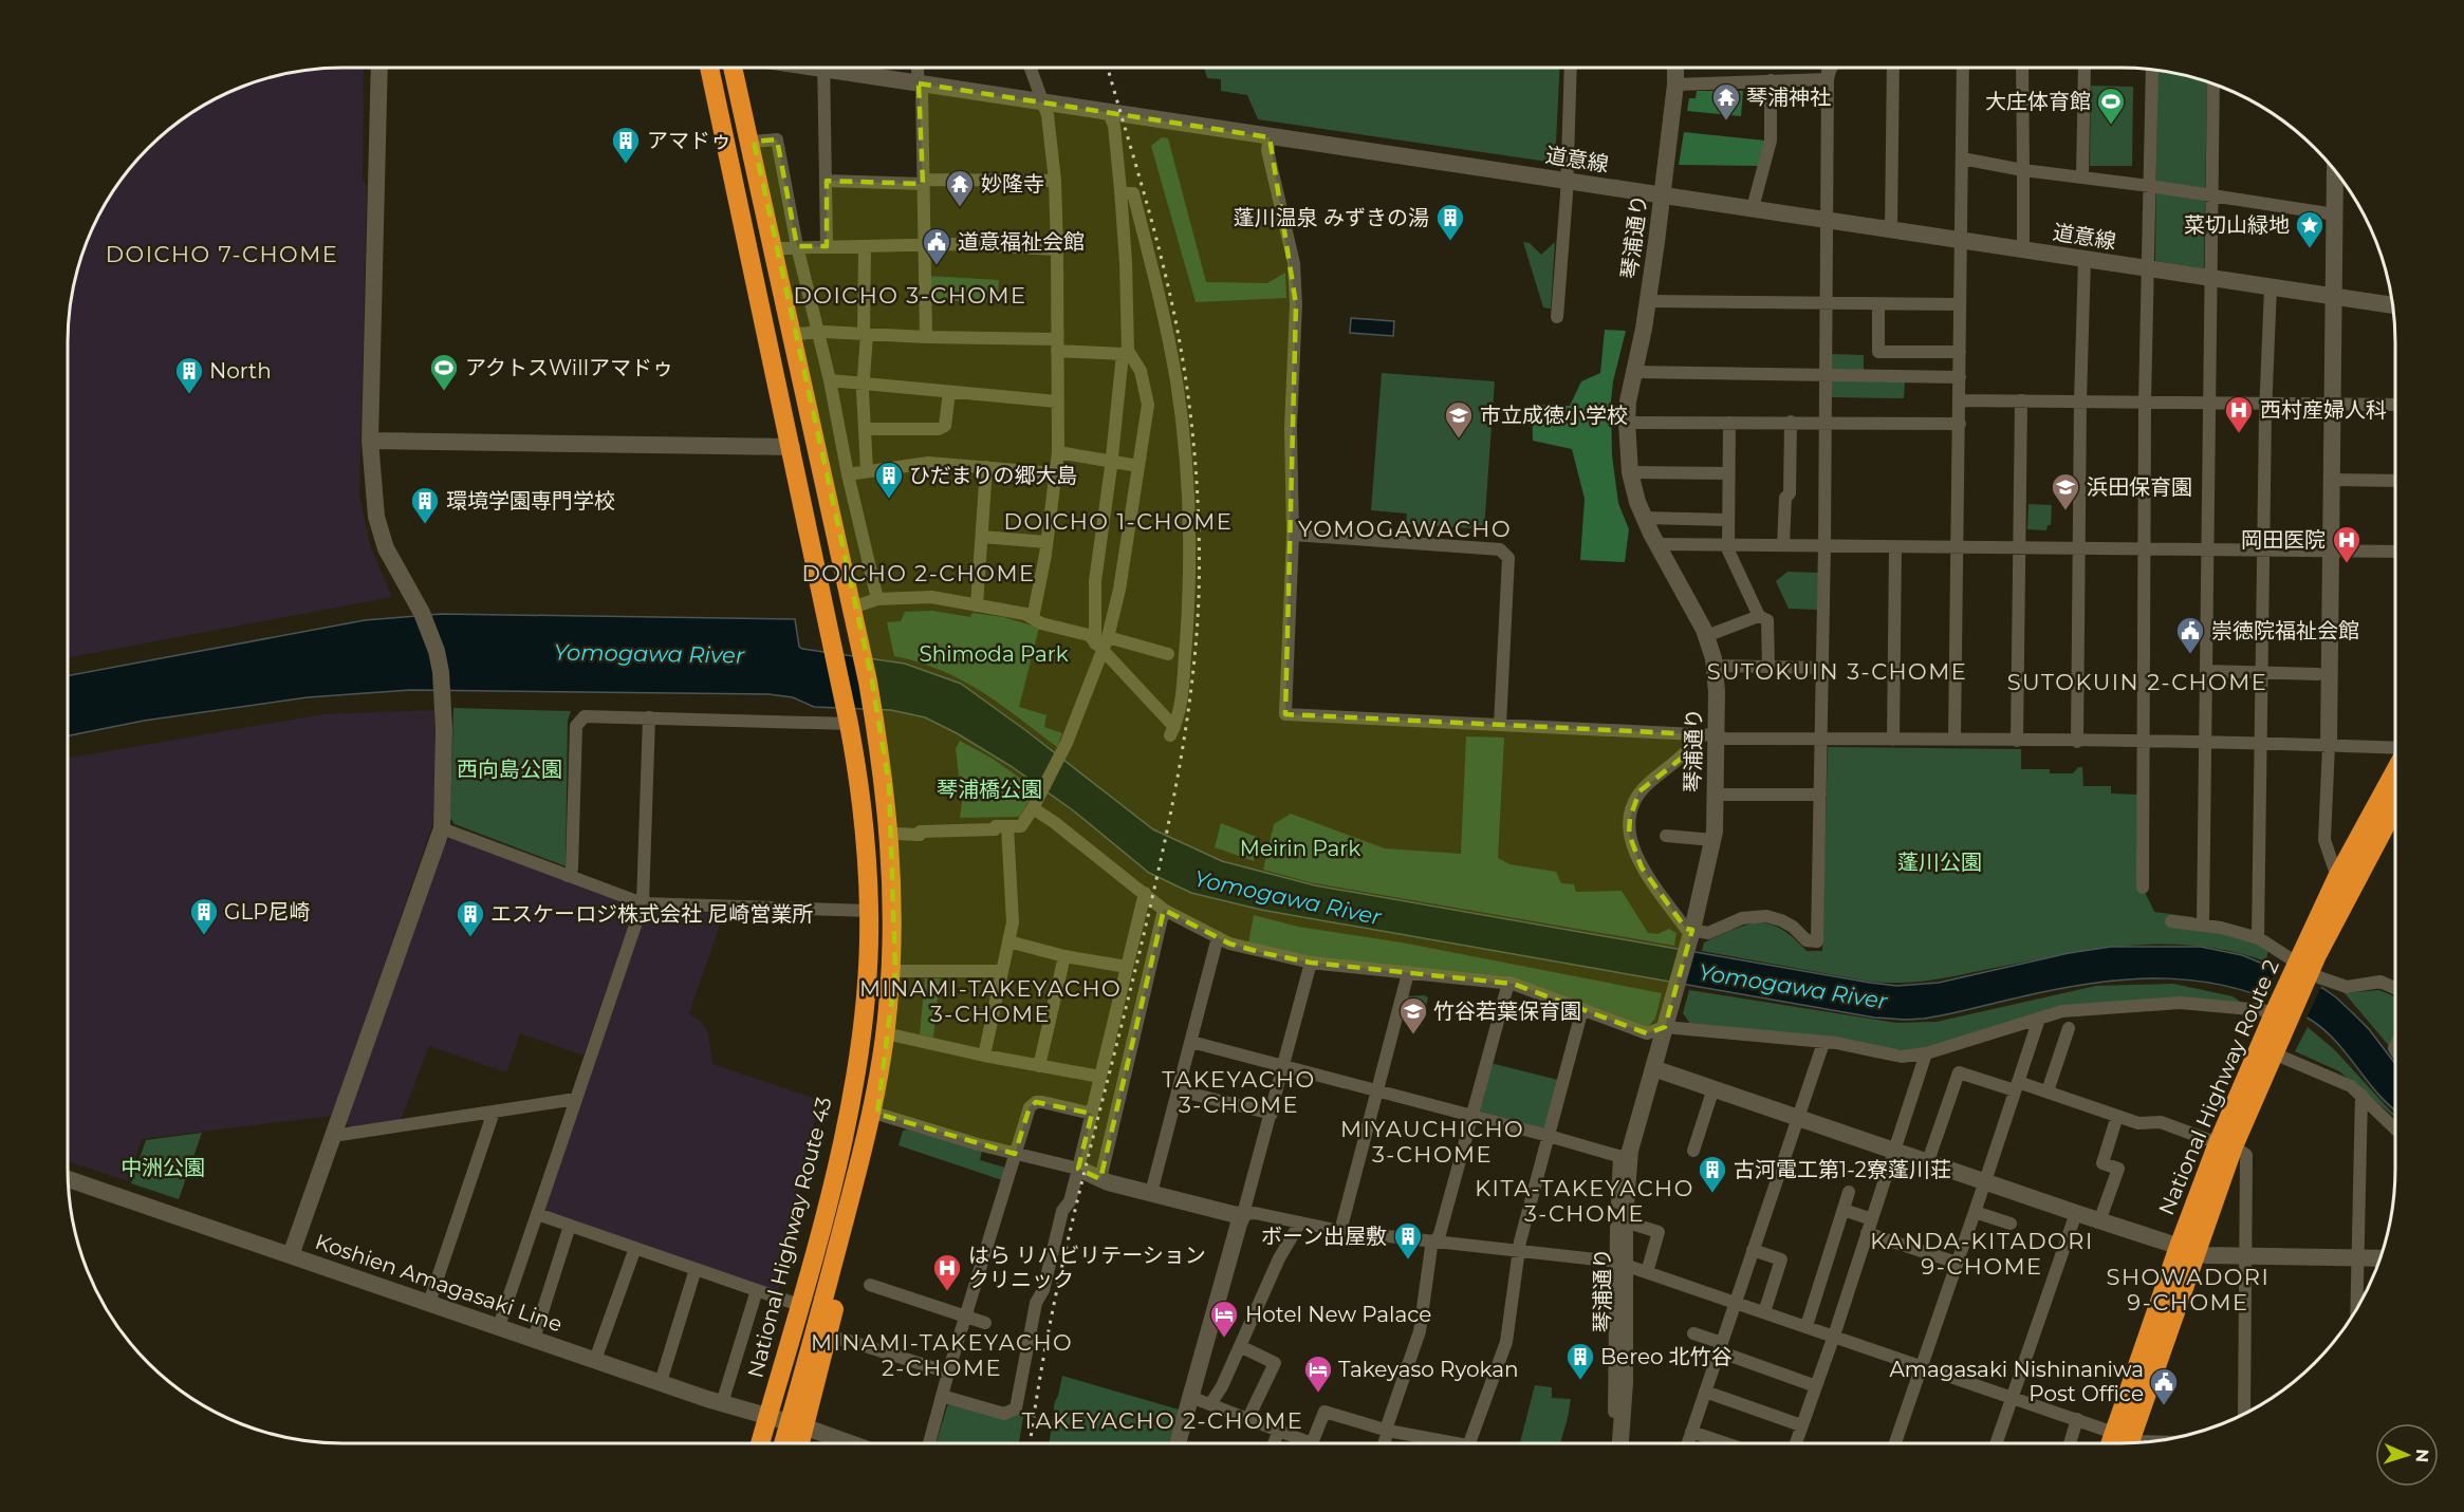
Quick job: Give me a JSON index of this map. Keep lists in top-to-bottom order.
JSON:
{
  "streets": {
    "highway": ["National Highway Route 2", "National Highway Route 43"],
    "street": ["道意線", "琴浦通り", "Koshien Amagasaki Line"]
  },
  "crossings": [
    ["道意線", "琴浦通り"],
    ["National Highway Route 43", "Koshien Amagasaki Line"]
  ],
  "districts": [
    "DOICHO 7-CHOME",
    "DOICHO 3-CHOME",
    "DOICHO 1-CHOME",
    "YOMOGAWACHO",
    "DOICHO 2-CHOME",
    "SUTOKUIN 3-CHOME",
    "SUTOKUIN 2-CHOME",
    "MINAMI-TAKEYACHO 3-CHOME",
    "TAKEYACHO 3-CHOME",
    "MIYAUCHICHO 3-CHOME",
    "KITA-TAKEYACHO 3-CHOME",
    "KANDA-KITADORI 9-CHOME",
    "SHOWADORI 9-CHOME",
    "MINAMI-TAKEYACHO 2-CHOME",
    "TAKEYACHO 2-CHOME"
  ],
  "water": ["Yomogawa River"],
  "parks": [
    "Shimoda Park",
    "西向島公園",
    "琴浦橋公園",
    "Meirin Park",
    "蓬川公園",
    "中洲公園"
  ],
  "places": {
    "temple": ["琴浦神社", "妙隆寺"],
    "sports": ["大庄体育館", "アクトスWillアマドゥ"],
    "building": [
      "アマドゥ",
      "蓬川温泉 みずきの湯",
      "North",
      "ひだまりの郷大島",
      "環境学園専門学校",
      "GLP尼崎",
      "エスケーロジ株式会社 尼崎営業所",
      "古河電工第1-2寮蓬川荘",
      "ボーン出屋敷",
      "Bereo 北竹谷"
    ],
    "place": ["菜切山緑地"],
    "public building": ["道意福祉会館", "崇徳院福祉会館", "Amagasaki Nishinaniwa Post Office"],
    "hospital": ["西村産婦人科", "岡田医院", "はら リハビリテーション クリニック"],
    "school or university": ["市立成徳小学校", "浜田保育園", "竹谷若葉保育園"],
    "hotel": ["Hotel New Palace", "Takeyaso Ryokan"]
  },
  "north": "right"
}
